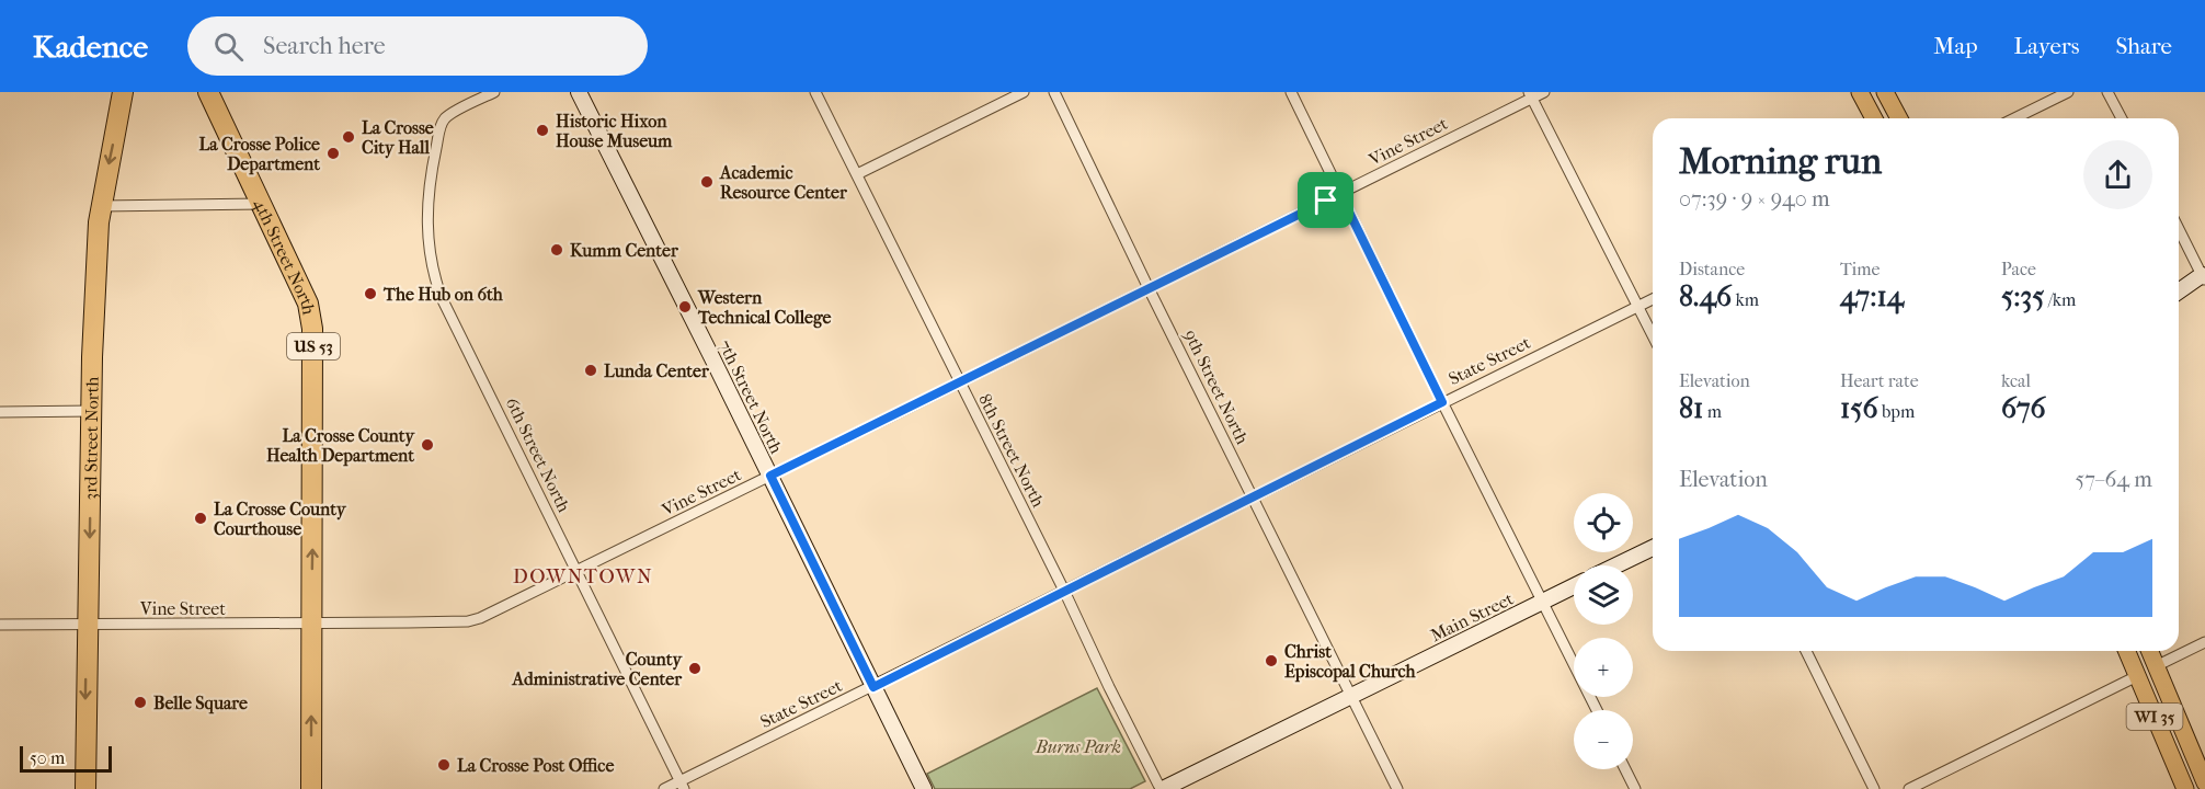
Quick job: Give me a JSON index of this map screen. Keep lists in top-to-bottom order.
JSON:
{
  "streets": {
    "highway": ["4th Street North", "US 53", "3rd Street North"],
    "main road": ["7th Street North", "Main Street", "WI 35"],
    "street": [
      "Vine Street",
      "State Street",
      "9th Street North",
      "8th Street North",
      "6th Street North"
    ]
  },
  "crossings": [
    ["Vine Street", "4th Street North"],
    ["Vine Street", "9th Street North"],
    ["Vine Street", "7th Street North"],
    ["Vine Street", "3rd Street North"],
    ["Vine Street", "8th Street North"],
    ["Vine Street", "6th Street North"],
    ["State Street", "9th Street North"],
    ["State Street", "7th Street North"],
    ["State Street", "8th Street North"],
    ["State Street", "6th Street North"],
    ["9th Street North", "Main Street"],
    ["8th Street North", "Main Street"]
  ],
  "one_way": ["4th Street North", "3rd Street North"],
  "districts": ["DOWNTOWN"],
  "parks": ["Burns Park"],
  "places": [
    "Historic Hixon House Museum",
    "La Crosse City Hall",
    "La Crosse Police Department",
    "Academic Resource Center",
    "Kumm Center",
    "The Hub on 6th",
    "Western Technical College",
    "Lunda Center",
    "La Crosse County Health Department",
    "La Crosse County Courthouse",
    "Christ Episcopal Church",
    "County Administrative Center",
    "Belle Square",
    "La Crosse Post Office"
  ],
  "scale_bar": "50 m",
  "page": {
    "header": "Kadence",
    "search": "Search here",
    "nav": ["Map", "Layers", "Share"],
    "heading": ["Morning run", "07:39 · 9 × 940 m"],
    "stats": [
      ["Distance", "8.46 km"],
      ["Time", "47:14"],
      ["Pace", "5:35 /km"],
      ["Elevation", "81 m"],
      ["Heart rate", "156 bpm"],
      ["kcal", "676"]
    ],
    "chart": ["Elevation", "57–64 m"],
    "map_buttons": ["+", "−"],
    "scale": "50 m"
  }
}
